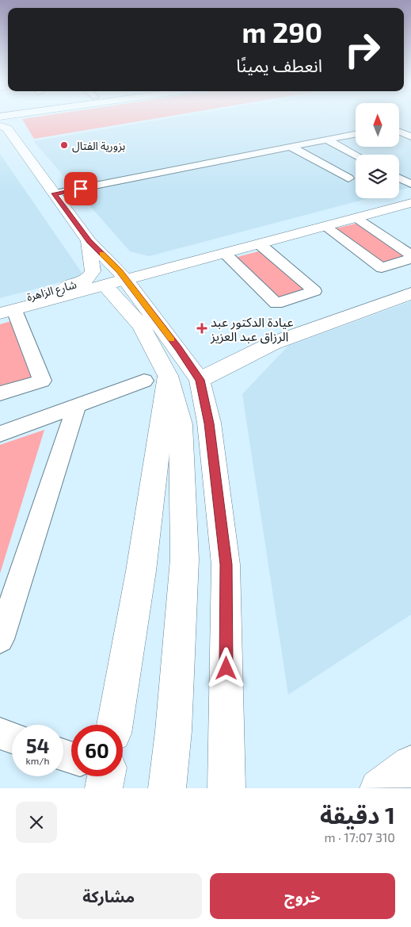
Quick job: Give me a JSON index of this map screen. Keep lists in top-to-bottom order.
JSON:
{
  "streets": {
    "main road": ["شارع الزاهرة"]
  },
  "places": {
    "other": ["بزورية الفتال"],
    "health": ["عيادة الدكتور عبد الرزاق عبد العزيز"]
  },
  "north": "top",
  "page": {
    "turn": ["290 m", "انعطف يمينًا"],
    "speed": "54 km/h",
    "limit": "60",
    "heading": ["1 دقيقة", "310 m · 17:07"],
    "buttons": ["خروج", "مشاركة"]
  }
}
